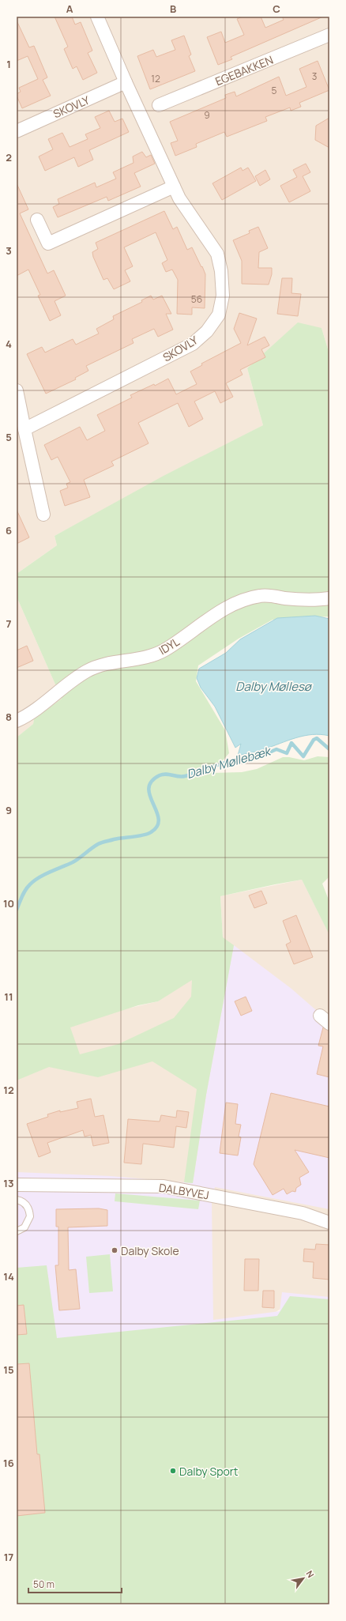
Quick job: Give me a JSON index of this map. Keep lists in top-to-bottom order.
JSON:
{
  "streets": {
    "street": [
      "EGEBAKKEN",
      "SKOVLY",
      "IDYL",
      "DALBYVEJ"
    ]
  },
  "water": ["Dalby Møllesø", "Dalby Møllebæk"],
  "places": ["Dalby Skole", "Dalby Sport"],
  "house_numbers": [
    "3",
    "12",
    "5",
    "9",
    "56"
  ],
  "scale_bar": "50 m",
  "north": "top right",
  "grid": {
    "columns": ["A", "B", "C"],
    "rows": [
      "1",
      "2",
      "3",
      "4",
      "5",
      "6",
      "7",
      "8",
      "9",
      "10",
      "11",
      "12",
      "13",
      "14",
      "15",
      "16",
      "17"
    ]
  }
}
